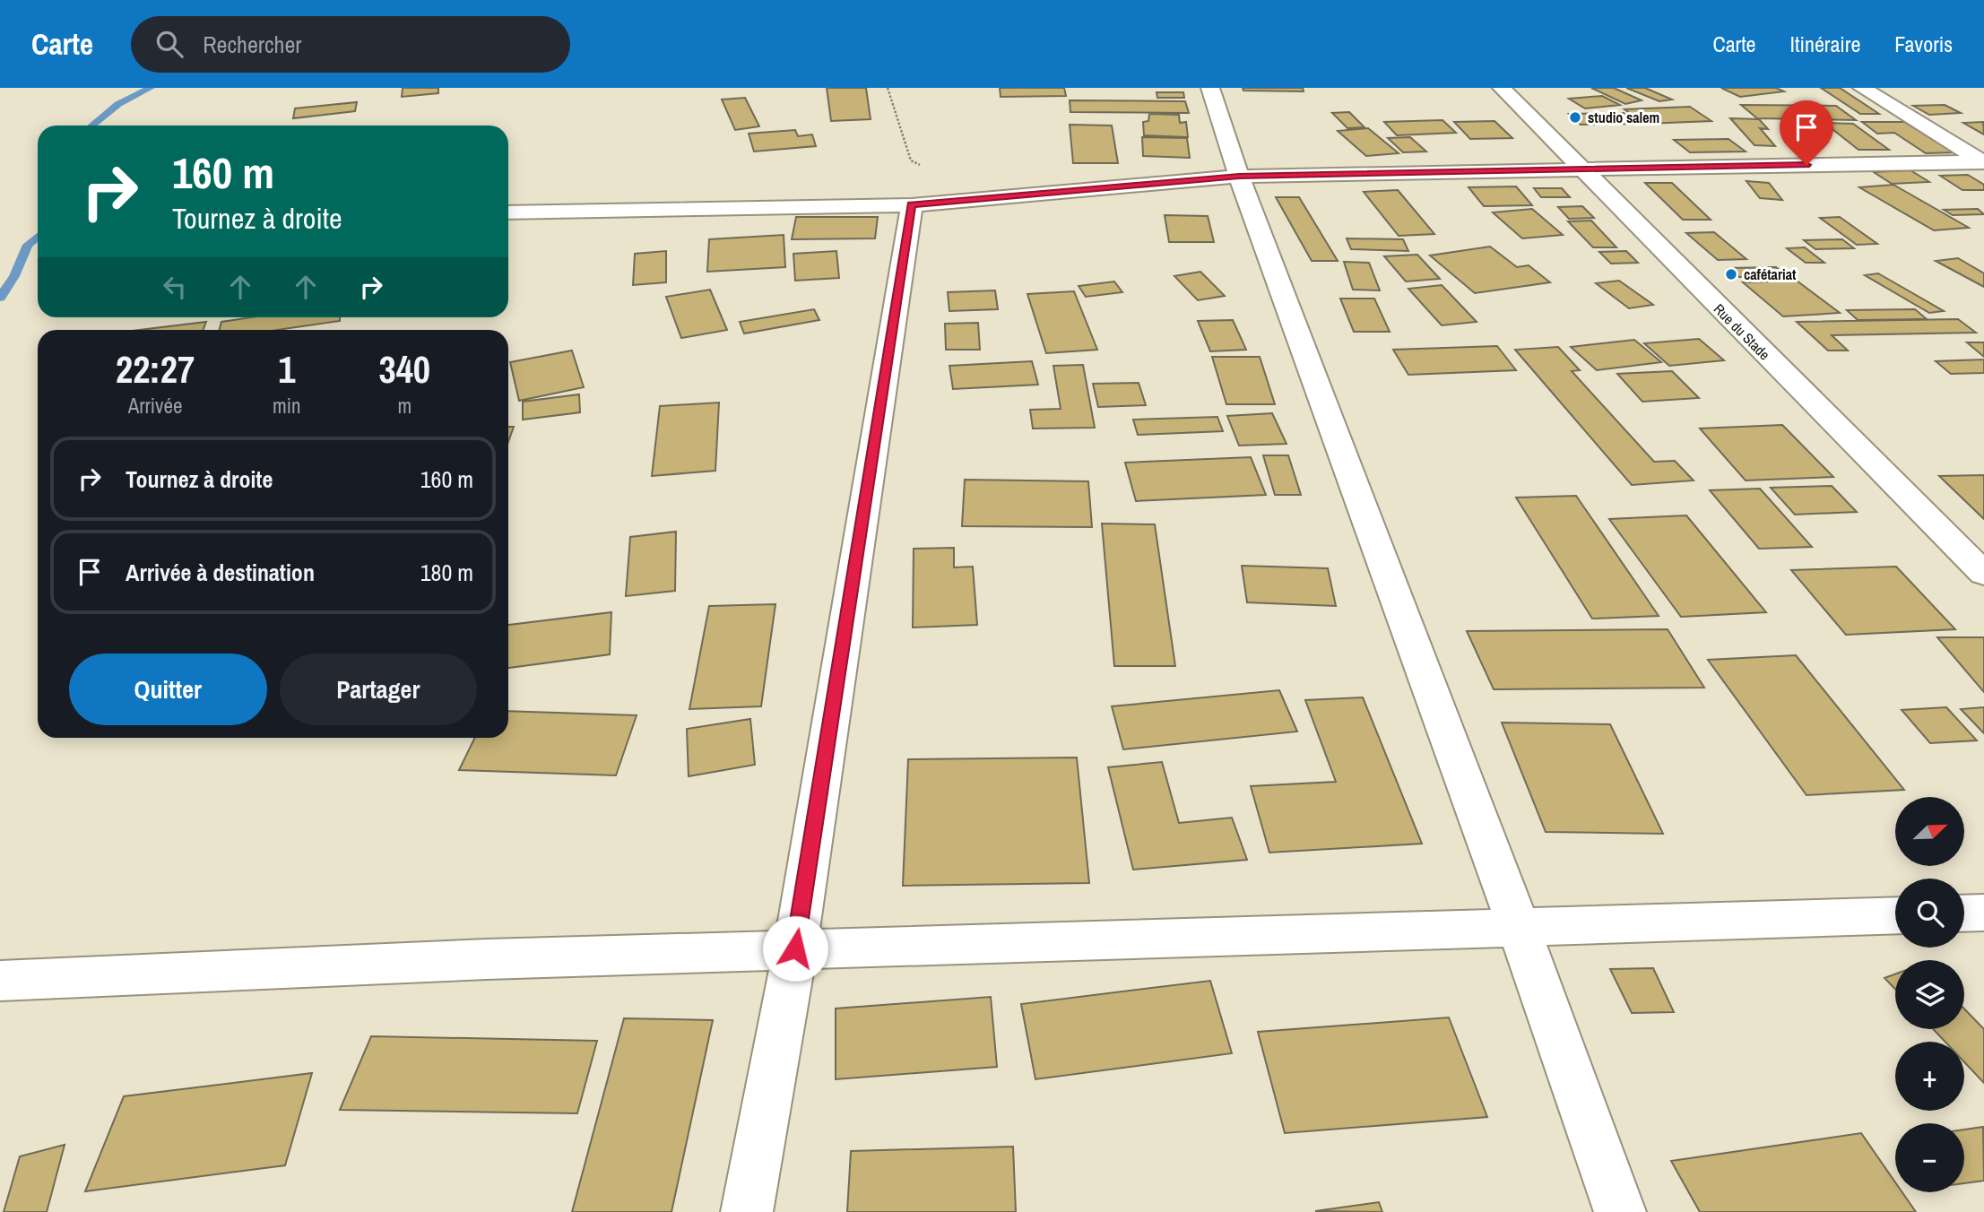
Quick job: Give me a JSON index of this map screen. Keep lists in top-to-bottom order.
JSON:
{
  "streets": {
    "street": ["Rue du Stade"]
  },
  "places": ["studio salem", "cafétariat"],
  "north": "top right",
  "page": {
    "header": "Carte",
    "search": "Rechercher",
    "nav": ["Carte", "Itinéraire", "Favoris"],
    "turn": ["160 m", "Tournez à droite"],
    "eta": [
      "22:27",
      "Arrivée",
      "1",
      "min",
      "340",
      "m"
    ],
    "list": [
      {
        "name": "Tournez à droite",
        "value": "160 m"
      },
      {
        "name": "Arrivée à destination",
        "value": "180 m"
      }
    ],
    "buttons": ["Quitter", "Partager"],
    "map_buttons": ["+", "−"]
  }
}
